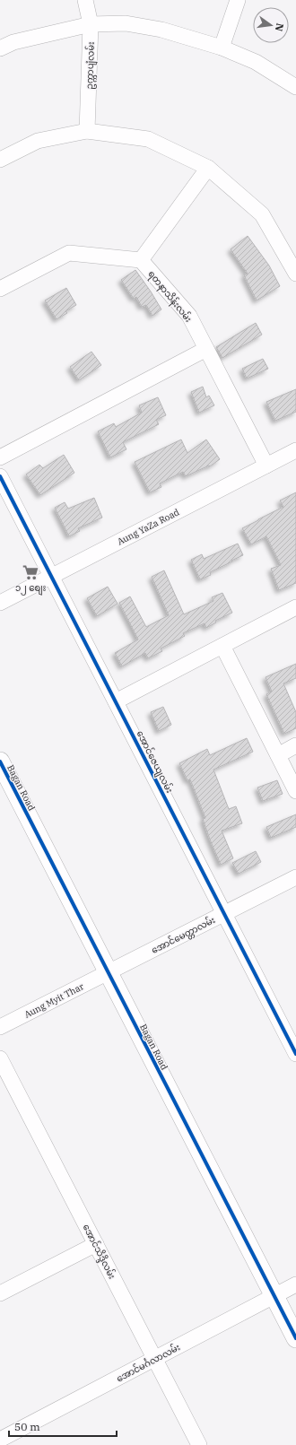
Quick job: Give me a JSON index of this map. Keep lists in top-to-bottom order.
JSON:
{
  "streets": {
    "street": [
      "ဥက္ကာပျံလမ်း",
      "ရတနာသိန်းလမ်း",
      "Aung YaZa Road",
      "အောင်ဇေယျလမ်း",
      "Bagan Road",
      "အောင်မေတ္တာလမ်း",
      "Aung Myit Thar",
      "အောင်သိဒ္ဒိလမ်း",
      "အောင်မင်္ဂလာလမ်း"
    ]
  },
  "crossings": [
    ["ရတနာသိန်းလမ်း", "Aung YaZa Road"],
    ["Aung YaZa Road", "အောင်ဇေယျလမ်း"],
    ["အောင်ဇေယျလမ်း", "အောင်မေတ္တာလမ်း"],
    ["Bagan Road", "အောင်မေတ္တာလမ်း"],
    ["Bagan Road", "Aung Myit Thar"],
    ["Bagan Road", "အောင်မင်္ဂလာလမ်း"],
    ["အောင်မေတ္တာလမ်း", "Aung Myit Thar"],
    ["အောင်သိဒ္ဒိလမ်း", "အောင်မင်္ဂလာလမ်း"]
  ],
  "places": {
    "supermarket": ["၁၂ စျေး"]
  },
  "scale_bar": "50 m",
  "north": "right"
}
